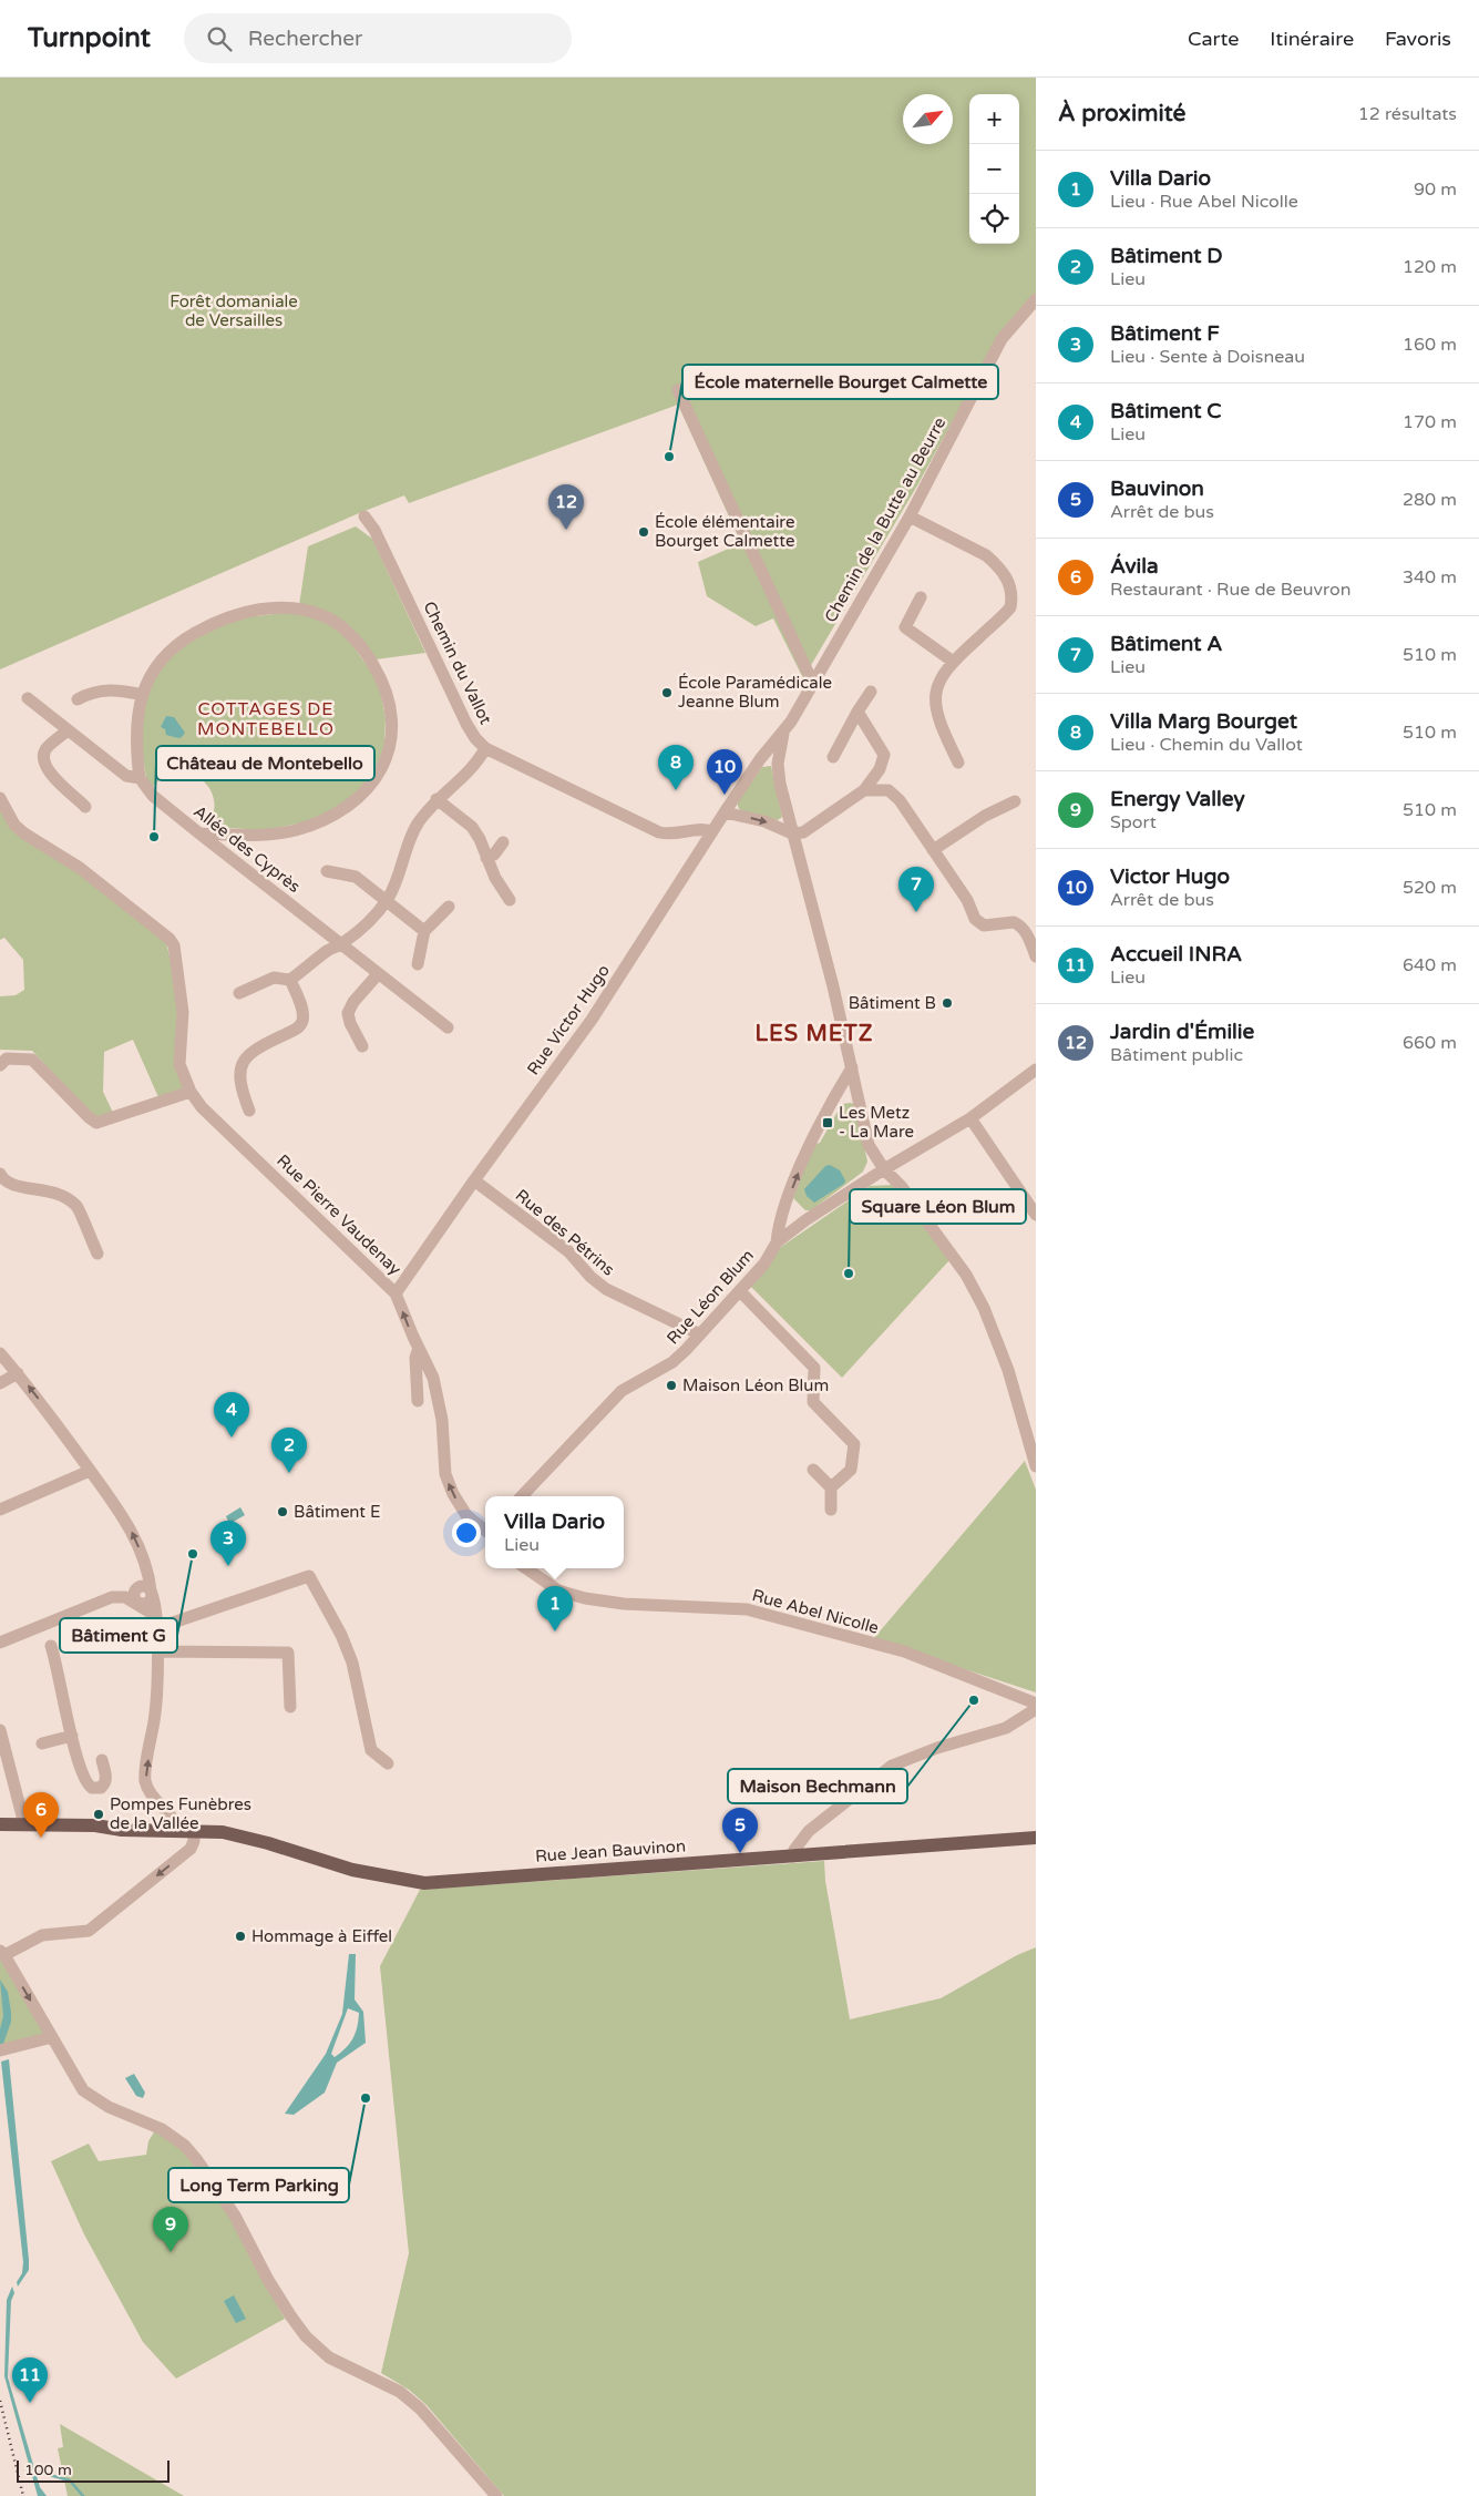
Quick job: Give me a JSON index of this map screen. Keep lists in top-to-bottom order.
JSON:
{
  "streets": {
    "main road": ["Rue Jean Bauvinon"],
    "street": [
      "Chemin de la Butte au Beurre",
      "Chemin du Vallot",
      "Allée des Cyprès",
      "Rue Victor Hugo",
      "Rue Pierre Vaudenay",
      "Rue des Pétrins",
      "Rue Léon Blum",
      "Rue Abel Nicolle"
    ]
  },
  "crossings": [
    ["Chemin de la Butte au Beurre", "Rue Victor Hugo"],
    ["Chemin du Vallot", "Rue Victor Hugo"],
    ["Rue Victor Hugo", "Rue Pierre Vaudenay"],
    ["Rue Victor Hugo", "Rue des Pétrins"],
    ["Rue des Pétrins", "Rue Léon Blum"]
  ],
  "districts": ["COTTAGES DE MONTEBELLO", "LES METZ"],
  "parks": ["Forêt domaniale de Versailles"],
  "places": {
    "other": [
      "École maternelle Bourget Calmette",
      "École élémentaire Bourget Calmette",
      "École Paramédicale Jeanne Blum",
      "Château de Montebello",
      "Bâtiment B",
      "Square Léon Blum",
      "Maison Léon Blum",
      "Bâtiment E",
      "Bâtiment G",
      "Maison Bechmann",
      "Pompes Funèbres de la Vallée",
      "Hommage à Eiffel",
      "Long Term Parking"
    ],
    "transit": ["Les Metz - La Mare"]
  },
  "scale_bar": "100 m",
  "north": "top right",
  "page": {
    "header": "Turnpoint",
    "search": "Rechercher",
    "nav": ["Carte", "Itinéraire", "Favoris"],
    "heading": ["À proximité", "12 résultats"],
    "map_buttons": ["+", "−"],
    "list": [
      {
        "mark": "1",
        "name": "Villa Dario",
        "note": "Lieu · Rue Abel Nicolle",
        "value": "90 m"
      },
      {
        "mark": "2",
        "name": "Bâtiment D",
        "note": "Lieu",
        "value": "120 m"
      },
      {
        "mark": "3",
        "name": "Bâtiment F",
        "note": "Lieu · Sente à Doisneau",
        "value": "160 m"
      },
      {
        "mark": "4",
        "name": "Bâtiment C",
        "note": "Lieu",
        "value": "170 m"
      },
      {
        "mark": "5",
        "name": "Bauvinon",
        "note": "Arrêt de bus",
        "value": "280 m"
      },
      {
        "mark": "6",
        "name": "Ávila",
        "note": "Restaurant · Rue de Beuvron",
        "value": "340 m"
      },
      {
        "mark": "7",
        "name": "Bâtiment A",
        "note": "Lieu",
        "value": "510 m"
      },
      {
        "mark": "8",
        "name": "Villa Marg Bourget",
        "note": "Lieu · Chemin du Vallot",
        "value": "510 m"
      },
      {
        "mark": "9",
        "name": "Energy Valley",
        "note": "Sport",
        "value": "510 m"
      },
      {
        "mark": "10",
        "name": "Victor Hugo",
        "note": "Arrêt de bus",
        "value": "520 m"
      },
      {
        "mark": "11",
        "name": "Accueil INRA",
        "note": "Lieu",
        "value": "640 m"
      },
      {
        "mark": "12",
        "name": "Jardin d'Émilie",
        "note": "Bâtiment public",
        "value": "660 m"
      }
    ],
    "pins": [
      "12",
      "8",
      "10",
      "7",
      "4",
      "2",
      "3",
      "1",
      "6",
      "5",
      "9",
      "11"
    ],
    "popup": ["Villa Dario", "Lieu"],
    "scale": "100 m"
  }
}
